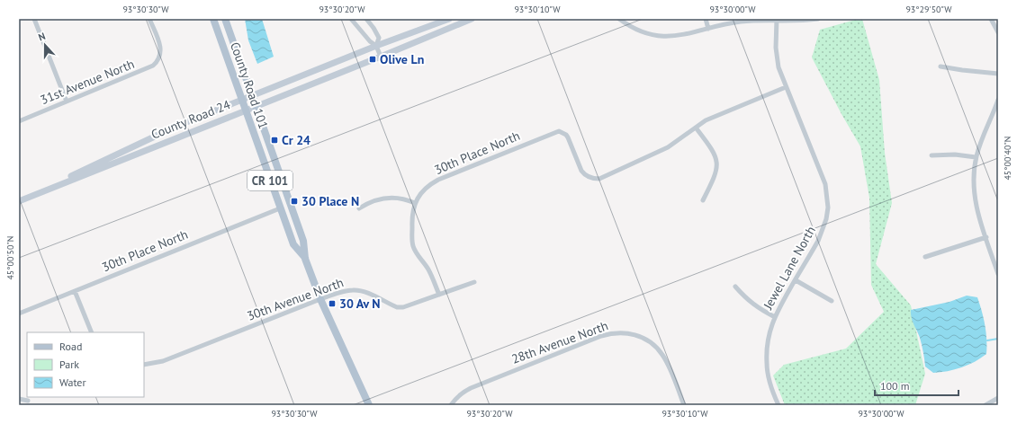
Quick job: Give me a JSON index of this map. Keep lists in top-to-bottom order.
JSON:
{
  "streets": {
    "main road": ["County Road 101", "CR 101"],
    "street": [
      "31st Avenue North",
      "County Road 24",
      "30th Place North",
      "Jewel Lane North",
      "30th Avenue North",
      "28th Avenue North"
    ]
  },
  "crossings": [
    ["County Road 101", "County Road 24"],
    ["County Road 101", "30th Place North"],
    ["County Road 101", "30th Avenue North"]
  ],
  "places": {
    "transit": [
      "Olive Ln",
      "Cr 24",
      "30 Place N",
      "30 Av N"
    ]
  },
  "legend": ["Road", "Park", "Water"],
  "scale_bar": "100 m",
  "north": "top",
  "coordinates": [
    "93°30'30\"W",
    "93°30'20\"W",
    "93°30'10\"W",
    "93°30'00\"W",
    "93°29'50\"W",
    "45°00'40\"N",
    "45°00'50\"N"
  ]
}
